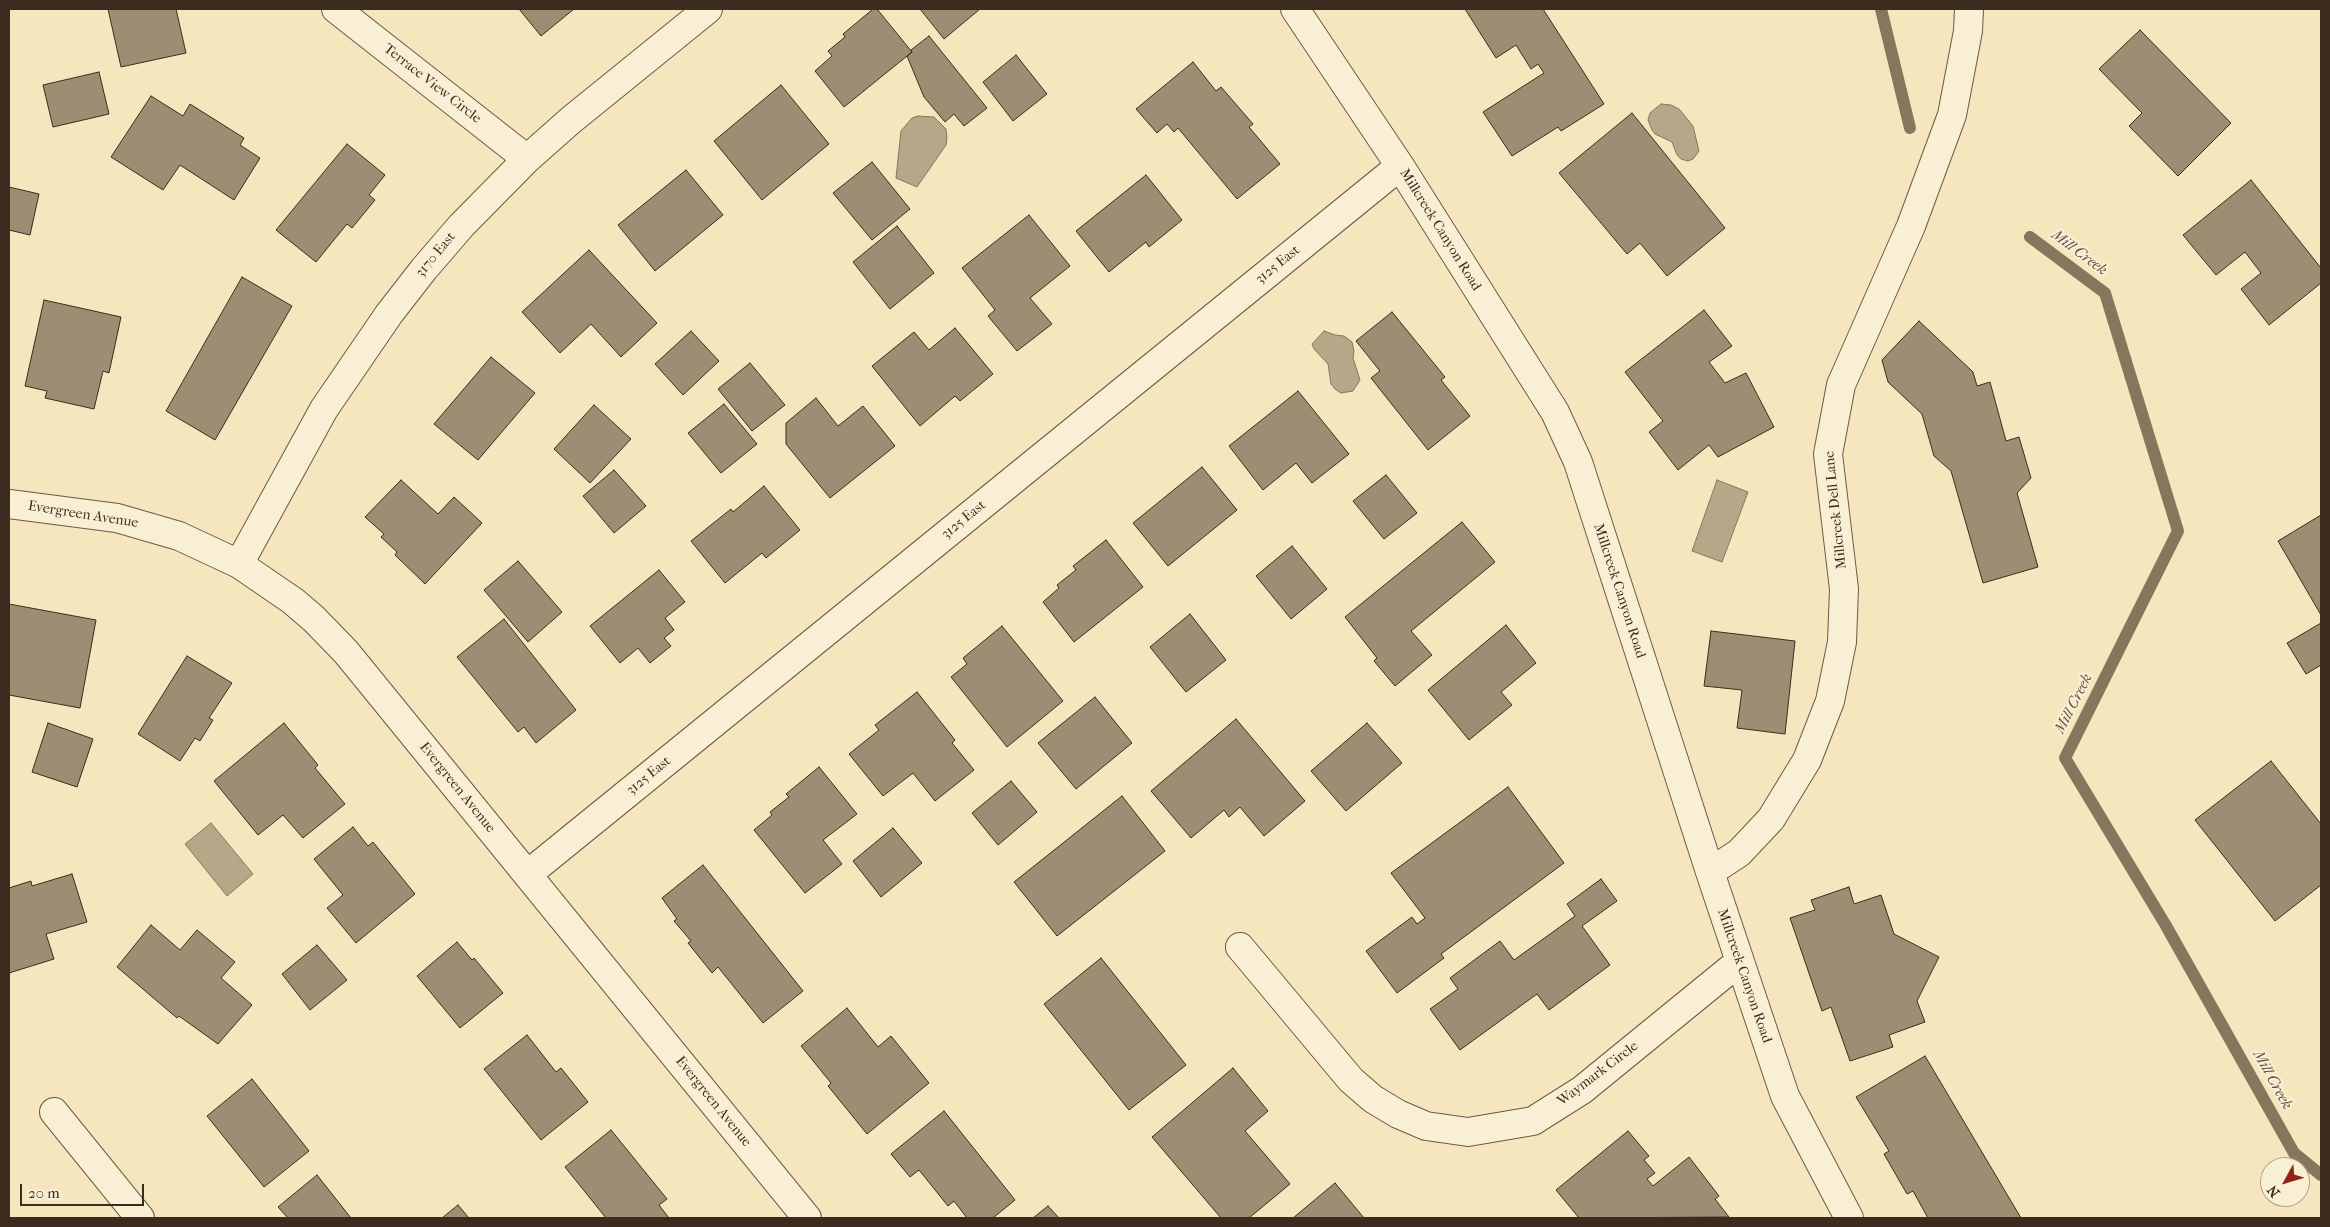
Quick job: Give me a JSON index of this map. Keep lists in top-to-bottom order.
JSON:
{
  "streets": {
    "street": [
      "Terrace View Circle",
      "Millcreek Canyon Road",
      "3170 East",
      "3125 East",
      "Millcreek Dell Lane",
      "Evergreen Avenue",
      "Waymark Circle"
    ]
  },
  "crossings": [
    ["Terrace View Circle", "3170 East"],
    ["Millcreek Canyon Road", "3125 East"],
    ["Millcreek Canyon Road", "Millcreek Dell Lane"],
    ["Millcreek Canyon Road", "Waymark Circle"],
    ["3170 East", "Evergreen Avenue"],
    ["3125 East", "Evergreen Avenue"]
  ],
  "water": ["Mill Creek"],
  "scale_bar": "20 m",
  "north": "bottom left"
}
